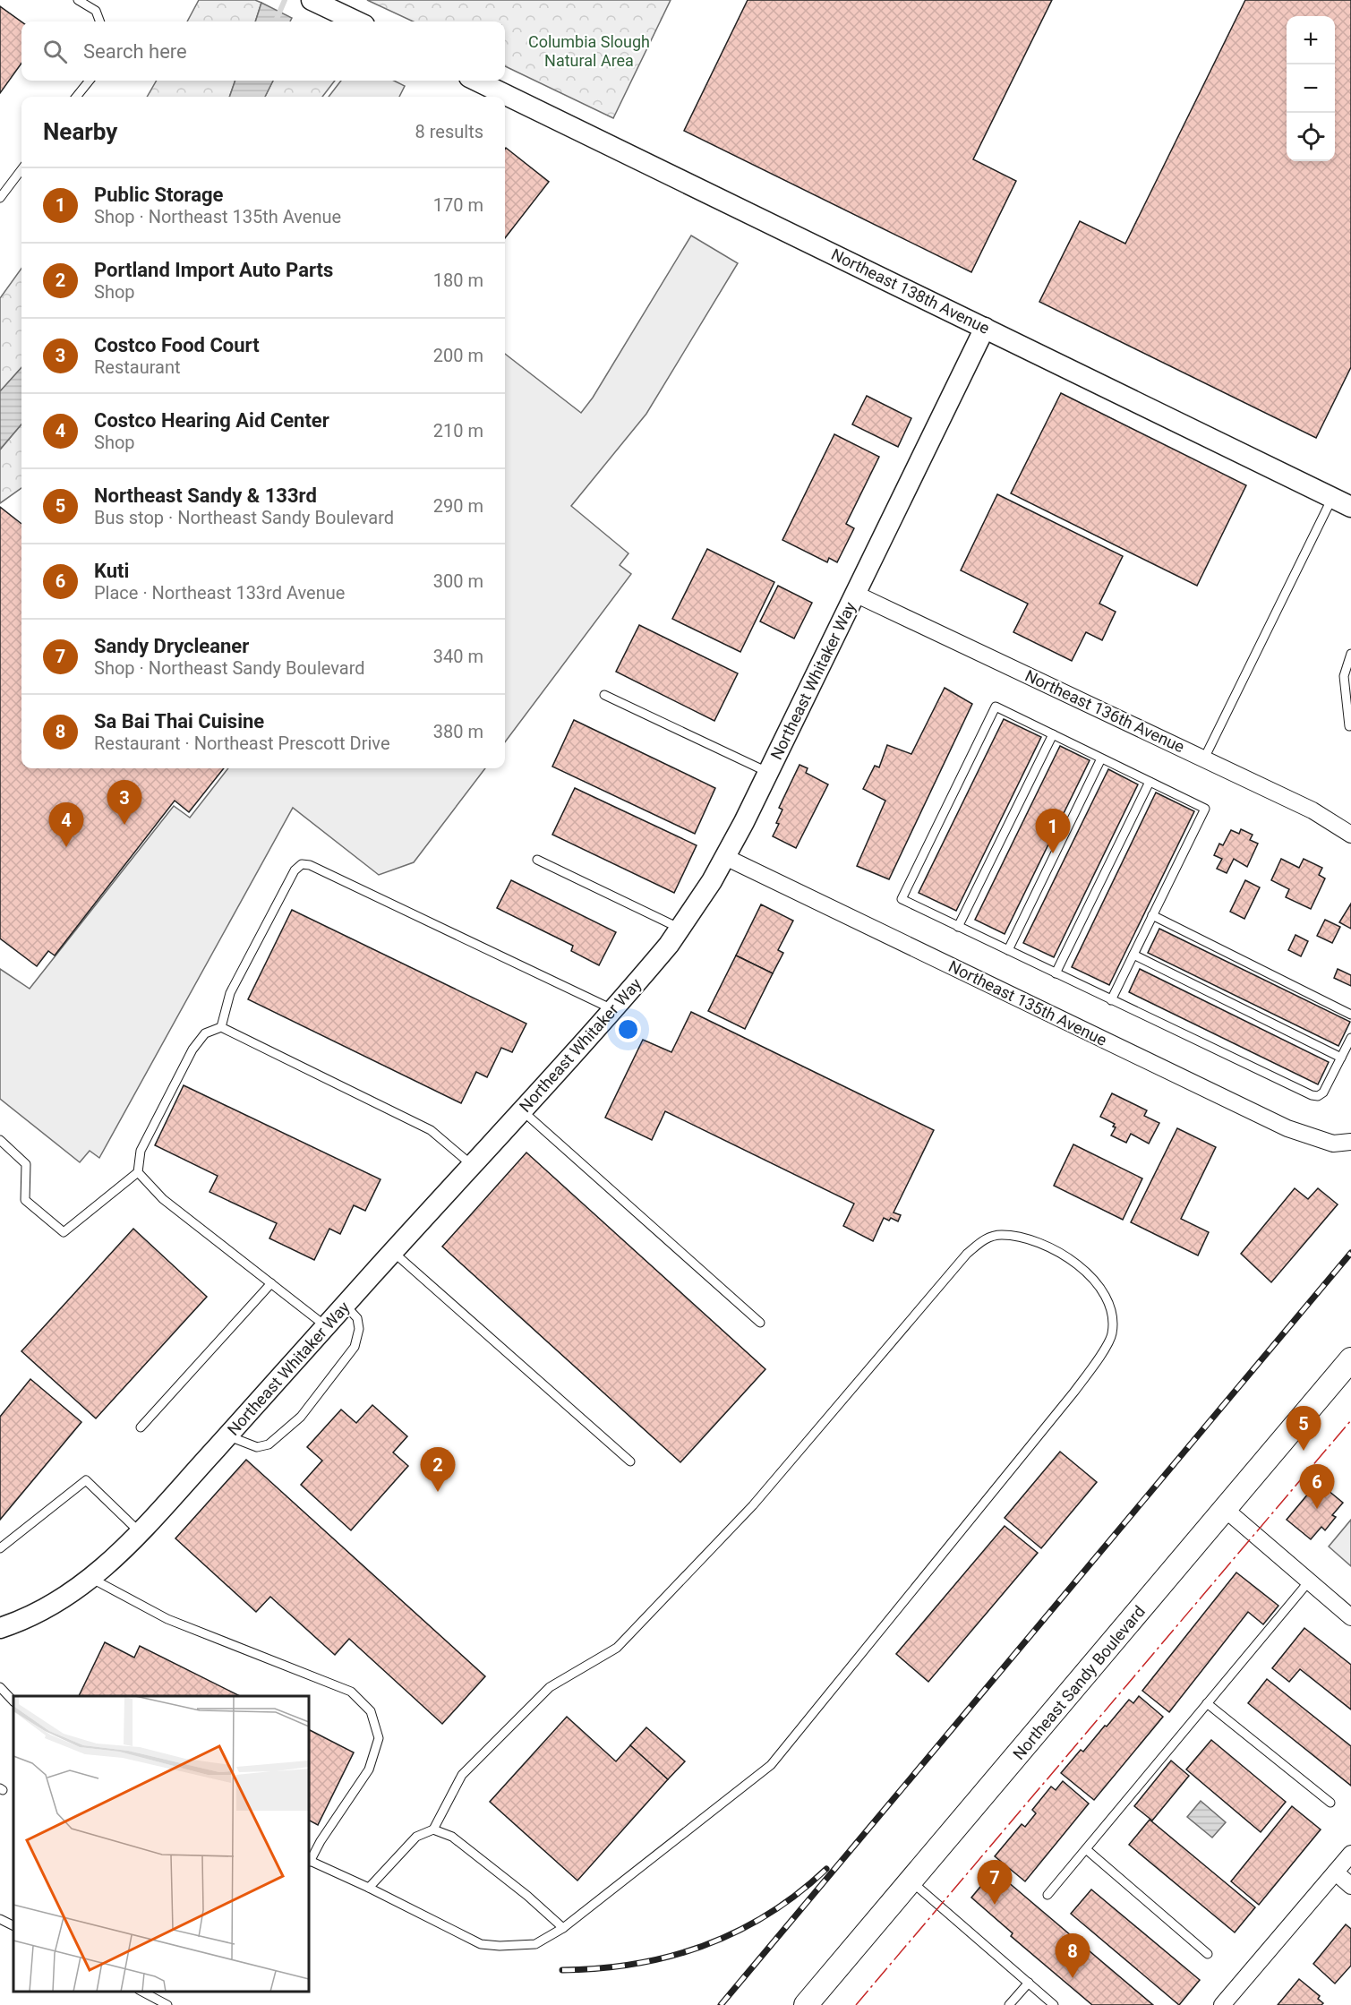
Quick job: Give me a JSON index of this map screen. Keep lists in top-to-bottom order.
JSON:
{
  "streets": {
    "main road": ["Northeast Sandy Boulevard"],
    "street": [
      "Northeast 138th Avenue",
      "Northeast Whitaker Way",
      "Northeast 136th Avenue",
      "Northeast 135th Avenue"
    ]
  },
  "crossings": [
    ["Northeast 138th Avenue", "Northeast Whitaker Way"],
    ["Northeast Whitaker Way", "Northeast 136th Avenue"],
    ["Northeast Whitaker Way", "Northeast 135th Avenue"]
  ],
  "parks": ["Columbia Slough Natural Area"],
  "page": {
    "map_buttons": ["+", "−"],
    "search": "Search here",
    "heading": ["Nearby", "8 results"],
    "list": [
      {
        "mark": "1",
        "name": "Public Storage",
        "note": "Shop · Northeast 135th Avenue",
        "value": "170 m"
      },
      {
        "mark": "2",
        "name": "Portland Import Auto Parts",
        "note": "Shop",
        "value": "180 m"
      },
      {
        "mark": "3",
        "name": "Costco Food Court",
        "note": "Restaurant",
        "value": "200 m"
      },
      {
        "mark": "4",
        "name": "Costco Hearing Aid Center",
        "note": "Shop",
        "value": "210 m"
      },
      {
        "mark": "5",
        "name": "Northeast Sandy & 133rd",
        "note": "Bus stop · Northeast Sandy Boulevard",
        "value": "290 m"
      },
      {
        "mark": "6",
        "name": "Kuti",
        "note": "Place · Northeast 133rd Avenue",
        "value": "300 m"
      },
      {
        "mark": "7",
        "name": "Sandy Drycleaner",
        "note": "Shop · Northeast Sandy Boulevard",
        "value": "340 m"
      },
      {
        "mark": "8",
        "name": "Sa Bai Thai Cuisine",
        "note": "Restaurant · Northeast Prescott Drive",
        "value": "380 m"
      }
    ],
    "pins": [
      "3",
      "4",
      "1",
      "5",
      "2",
      "6",
      "7",
      "8"
    ]
  }
}
